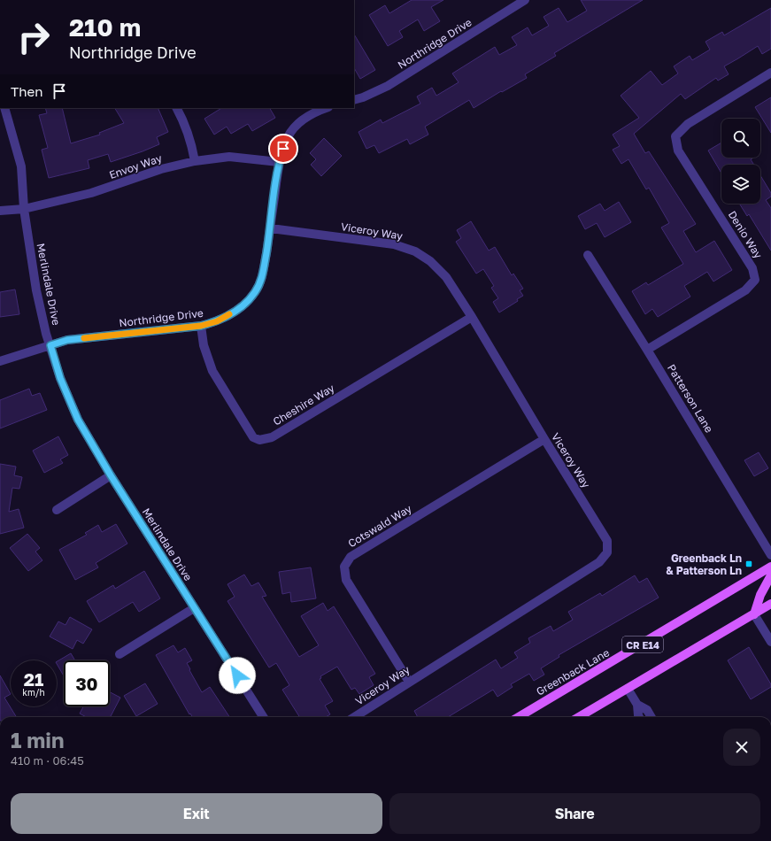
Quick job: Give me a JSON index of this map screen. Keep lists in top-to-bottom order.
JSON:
{
  "streets": {
    "main road": ["CR E14", "Greenback Lane"],
    "street": [
      "Northridge Drive",
      "Envoy Way",
      "Viceroy Way",
      "Denio Way",
      "Merlindale Drive",
      "Patterson Lane",
      "Cheshire Way",
      "Cotswald Way"
    ]
  },
  "crossings": [
    ["Northridge Drive", "Envoy Way"],
    ["Northridge Drive", "Viceroy Way"],
    ["Northridge Drive", "Merlindale Drive"],
    ["Northridge Drive", "Cheshire Way"],
    ["Envoy Way", "Merlindale Drive"],
    ["Viceroy Way", "Cheshire Way"],
    ["Viceroy Way", "Cotswald Way"],
    ["Denio Way", "Patterson Lane"]
  ],
  "places": {
    "transit": ["Greenback Ln & Patterson Ln"]
  },
  "page": {
    "turn": ["210 m", "Northridge Drive"],
    "then": "Then",
    "speed": "21 km/h",
    "limit": "30",
    "heading": ["1 min", "410 m · 06:45"],
    "buttons": ["Exit", "Share"]
  }
}
